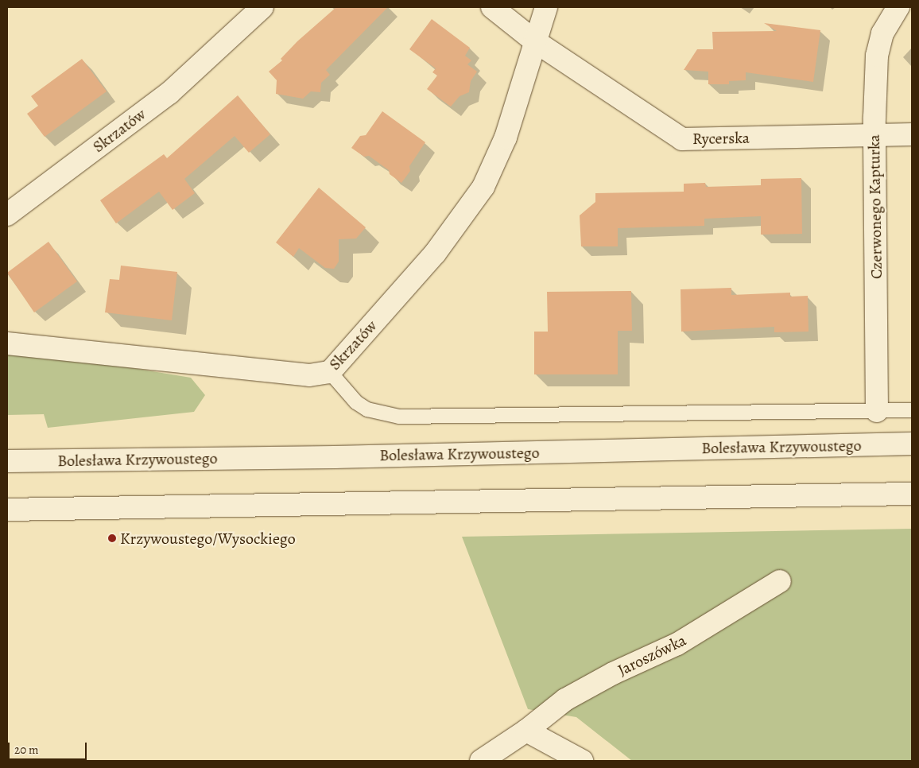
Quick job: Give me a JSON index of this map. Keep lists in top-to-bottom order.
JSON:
{
  "streets": {
    "street": [
      "Skrzatów",
      "Rycerska",
      "Czerwonego Kapturka",
      "Bolesława Krzywoustego",
      "Jaroszówka"
    ]
  },
  "crossings": [
    ["Skrzatów", "Rycerska"],
    ["Rycerska", "Czerwonego Kapturka"]
  ],
  "places": ["Krzywoustego/Wysockiego"],
  "scale_bar": "20 m"
}
